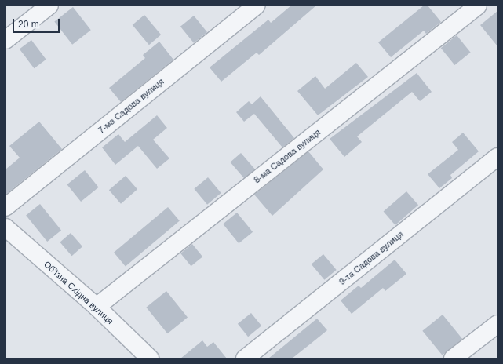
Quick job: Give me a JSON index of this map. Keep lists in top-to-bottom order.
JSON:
{
  "streets": {
    "street": [
      "7-ма Садова вулиця",
      "8-ма Садова вулиця",
      "9-та Садова вулиця",
      "Обʼїзна Східна вулиця"
    ]
  },
  "crossings": [
    ["8-ма Садова вулиця", "Обʼїзна Східна вулиця"]
  ],
  "scale_bar": "20 m"
}
